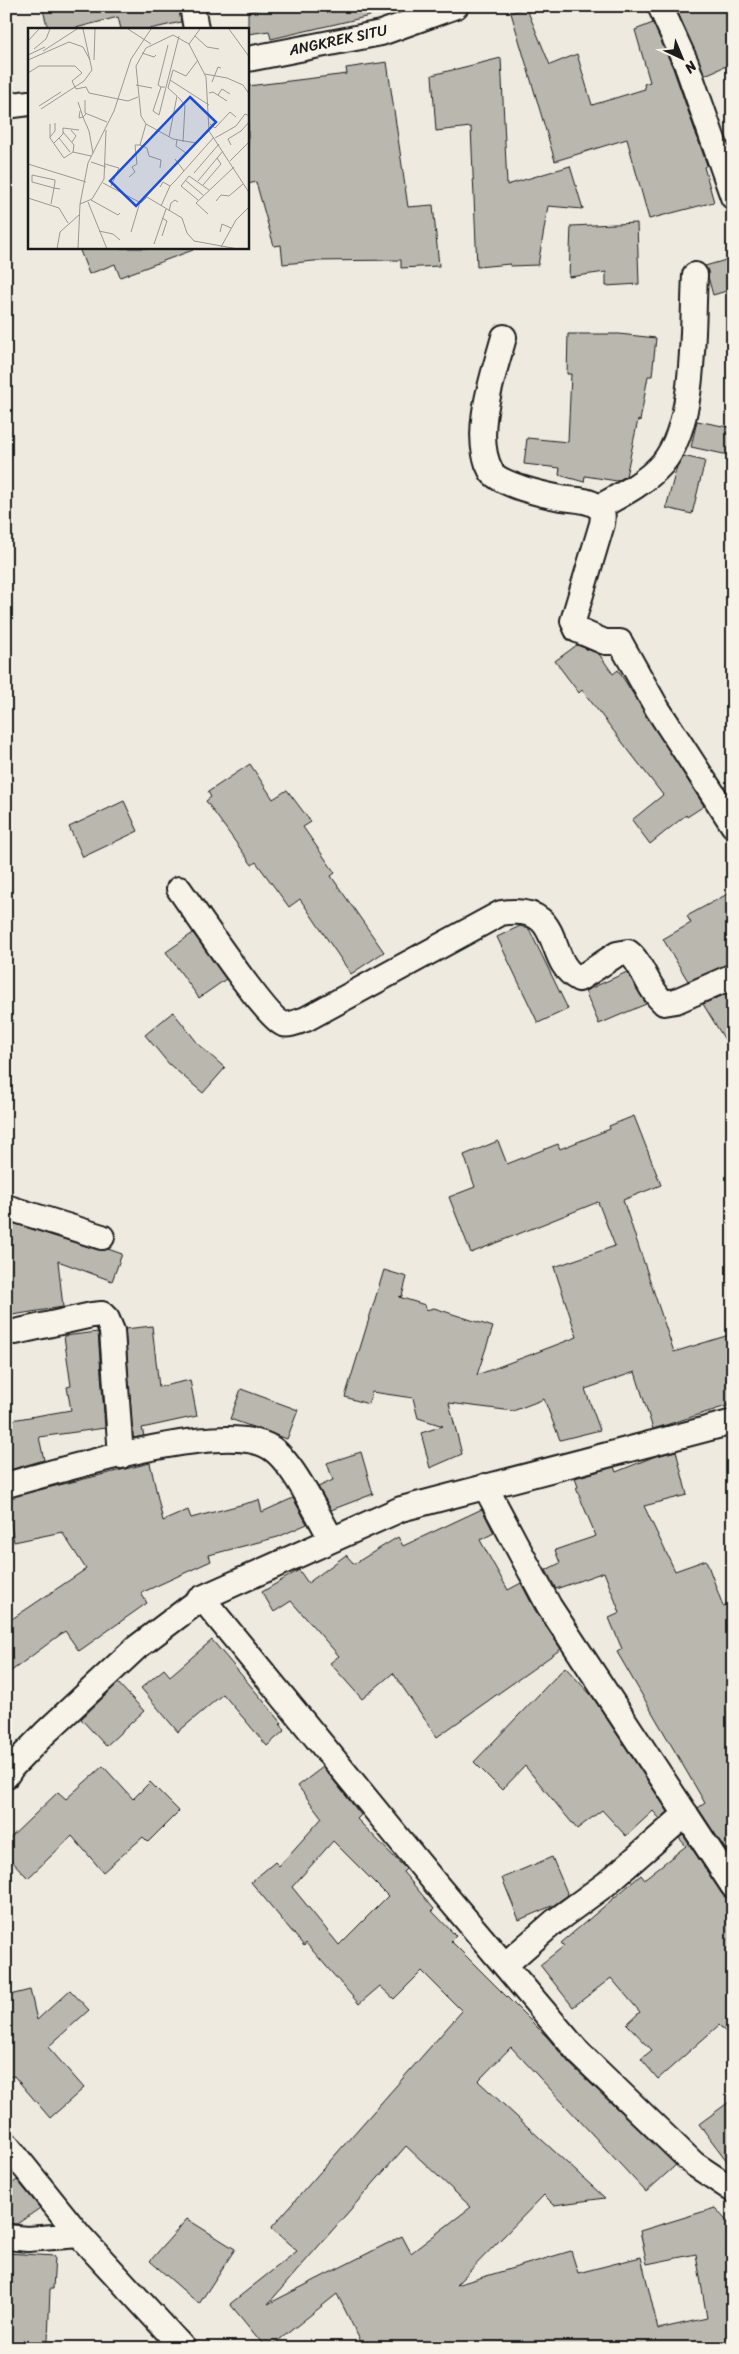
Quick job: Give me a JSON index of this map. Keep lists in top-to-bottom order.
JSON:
{
  "streets": {
    "street": ["ANGKREK SITU"]
  },
  "north": "bottom right"
}
